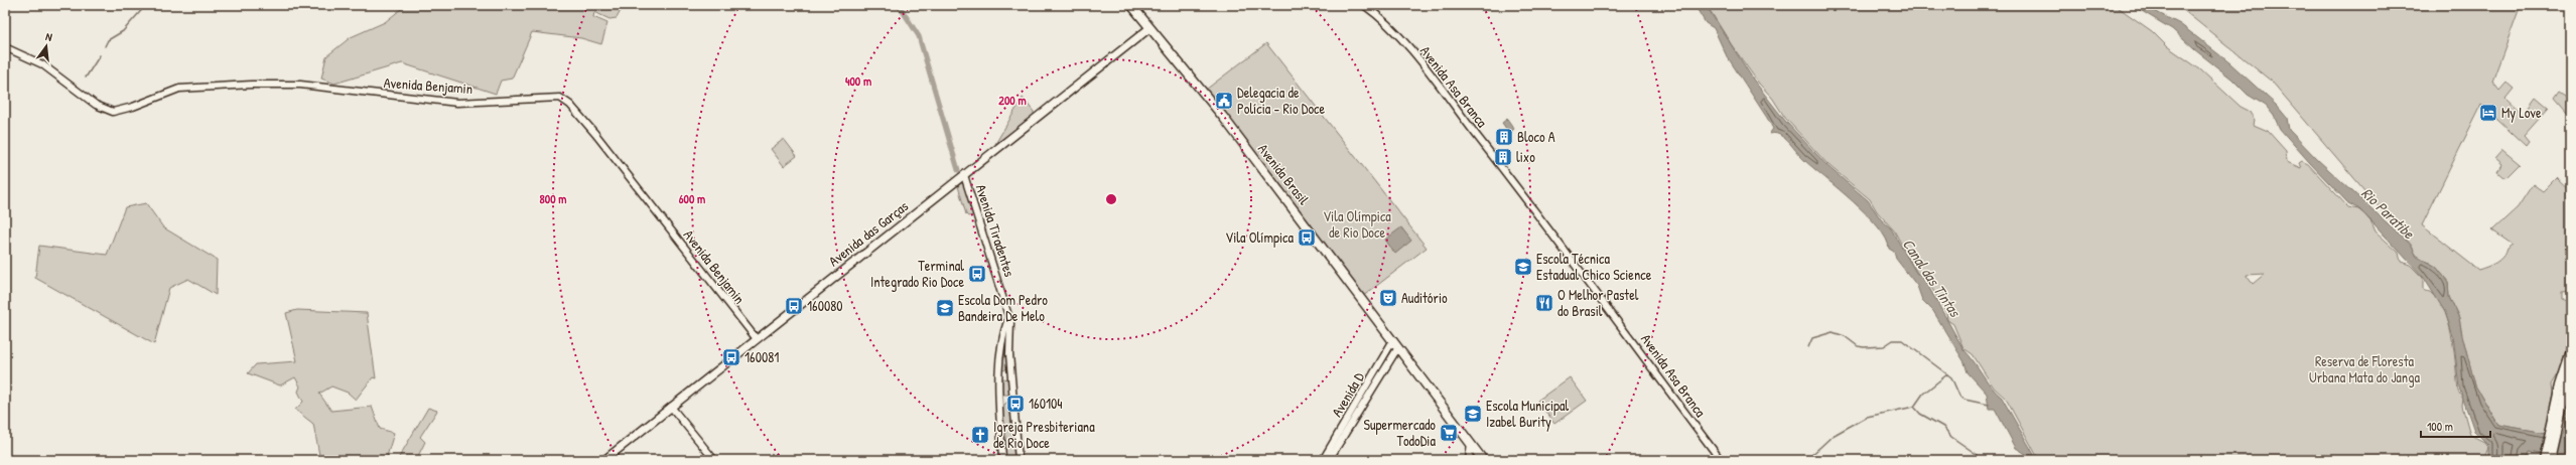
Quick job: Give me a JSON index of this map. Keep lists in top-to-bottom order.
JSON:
{
  "streets": {
    "main road": ["Avenida Brasil", "Avenida das Garças"],
    "street": [
      "Avenida Benjamin",
      "Avenida Asa Branca",
      "Avenida Tiradentes",
      "Avenida D"
    ]
  },
  "crossings": [
    ["Avenida Benjamin", "Avenida das Garças"],
    ["Avenida Brasil", "Avenida das Garças"],
    ["Avenida Brasil", "Avenida D"],
    ["Avenida Tiradentes", "Avenida das Garças"]
  ],
  "water": ["Rio Paratibe", "Canal das Tintas"],
  "parks": ["Vila Olímpica de Rio Doce", "Reserva de Floresta Urbana Mata do Janga"],
  "places": {
    "public building": ["Delegacia de Polícia - Rio Doce"],
    "hotel": ["My Love"],
    "building": ["Bloco A", "lixo"],
    "bus stop": [
      "Vila Olímpica",
      "Terminal Integrado Rio Doce",
      "160080",
      "160081",
      "160104"
    ],
    "school or university": ["Escola Técnica Estadual Chico Science", "Escola Dom Pedro Bandeira De Melo", "Escola Municipal Izabel Burity"],
    "theatre": ["Auditório"],
    "restaurant": ["O Melhor Pastel do Brasil"],
    "supermarket": ["Supermercado TodoDia"],
    "church": ["Igreja Presbiteriana de Rio Doce"]
  },
  "scale_bar": "100 m",
  "north": "top",
  "rings": [
    "400 m",
    "200 m",
    "800 m",
    "600 m"
  ]
}
